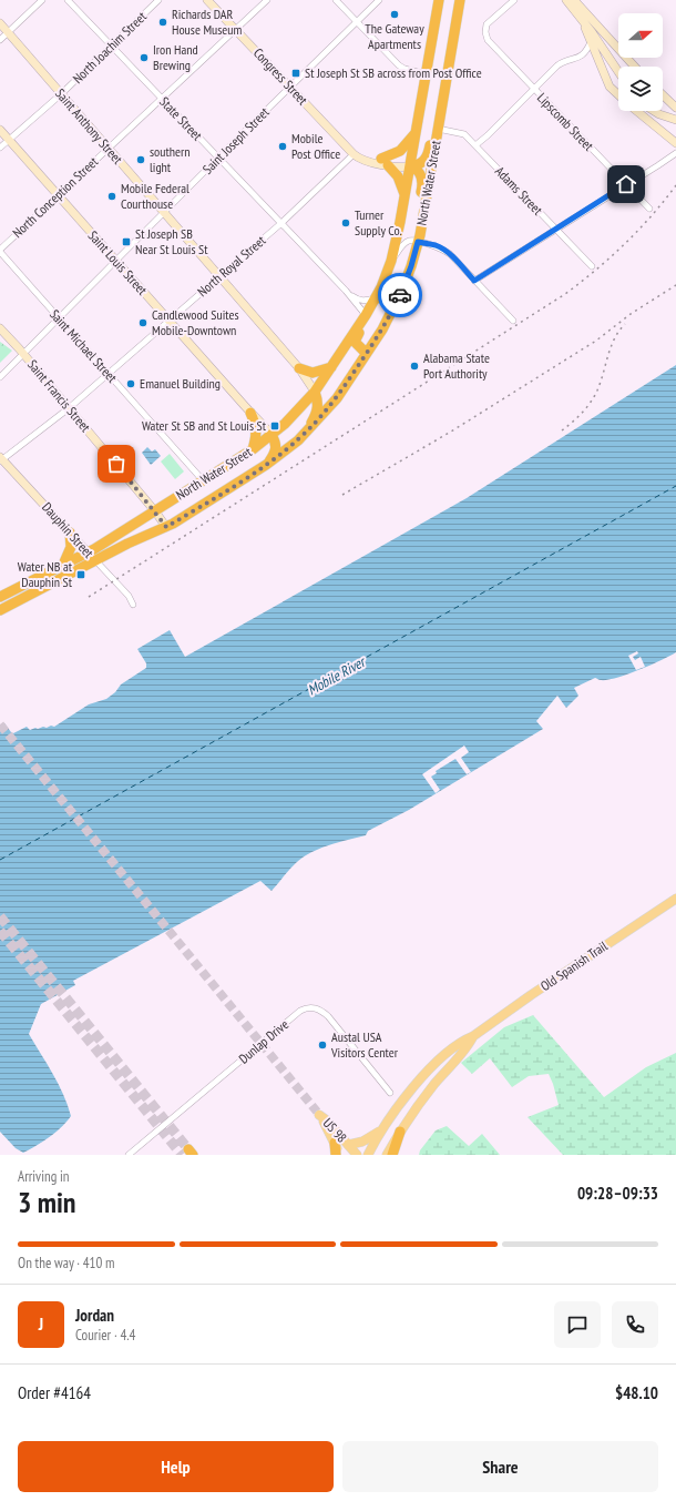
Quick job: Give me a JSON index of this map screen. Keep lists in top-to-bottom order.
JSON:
{
  "streets": {
    "highway": ["North Water Street"],
    "main road": ["Old Spanish Trail", "US 98"],
    "street": [
      "North Joachim Street",
      "Congress Street",
      "State Street",
      "Lipscomb Street",
      "Saint Anthony Street",
      "Saint Joseph Street",
      "Adams Street",
      "North Conception Street",
      "Saint Louis Street",
      "North Royal Street",
      "Saint Michael Street",
      "Saint Francis Street",
      "Dauphin Street",
      "Dunlap Drive"
    ]
  },
  "crossings": [
    ["North Joachim Street", "State Street"],
    ["North Joachim Street", "Saint Anthony Street"],
    ["North Joachim Street", "Saint Louis Street"],
    ["Congress Street", "Saint Joseph Street"],
    ["Congress Street", "North Conception Street"],
    ["Congress Street", "North Royal Street"],
    ["State Street", "Saint Joseph Street"],
    ["State Street", "North Water Street"],
    ["State Street", "North Conception Street"],
    ["State Street", "North Royal Street"],
    ["Saint Anthony Street", "Saint Joseph Street"],
    ["Saint Anthony Street", "North Water Street"],
    ["Saint Anthony Street", "North Conception Street"],
    ["Saint Anthony Street", "North Royal Street"],
    ["Saint Joseph Street", "Saint Louis Street"],
    ["Saint Joseph Street", "Saint Michael Street"],
    ["Saint Joseph Street", "Saint Francis Street"],
    ["North Water Street", "Adams Street"],
    ["North Water Street", "Saint Louis Street"],
    ["North Water Street", "Saint Michael Street"],
    ["North Water Street", "Saint Francis Street"],
    ["North Water Street", "Dauphin Street"],
    ["North Conception Street", "Saint Louis Street"],
    ["North Conception Street", "Saint Michael Street"],
    ["Saint Louis Street", "North Royal Street"],
    ["North Royal Street", "Saint Michael Street"],
    ["North Royal Street", "Saint Francis Street"],
    ["North Royal Street", "Dauphin Street"]
  ],
  "water": ["Mobile River"],
  "places": {
    "other": [
      "The Gateway Apartments",
      "Richards DAR House Museum",
      "Iron Hand Brewing",
      "Mobile Post Office",
      "southern light",
      "Mobile Federal Courthouse",
      "Turner Supply Co.",
      "Candlewood Suites Mobile-Downtown",
      "Alabama State Port Authority",
      "Emanuel Building",
      "Austal USA Visitors Center"
    ],
    "transit": [
      "St Joseph St SB across from Post Office",
      "St Joseph SB Near St Louis St",
      "Water St SB and St Louis St",
      "Water NB at Dauphin St"
    ]
  },
  "north": "right",
  "page": {
    "heading": ["3 min", "Arriving in", "09:28–09:33"],
    "panel": [
      "Jordan",
      "Courier · 4.4",
      "Order #4164",
      "$48.10"
    ],
    "bar": "On the way · 410 m",
    "round": "J",
    "buttons": ["Help", "Share"]
  }
}
